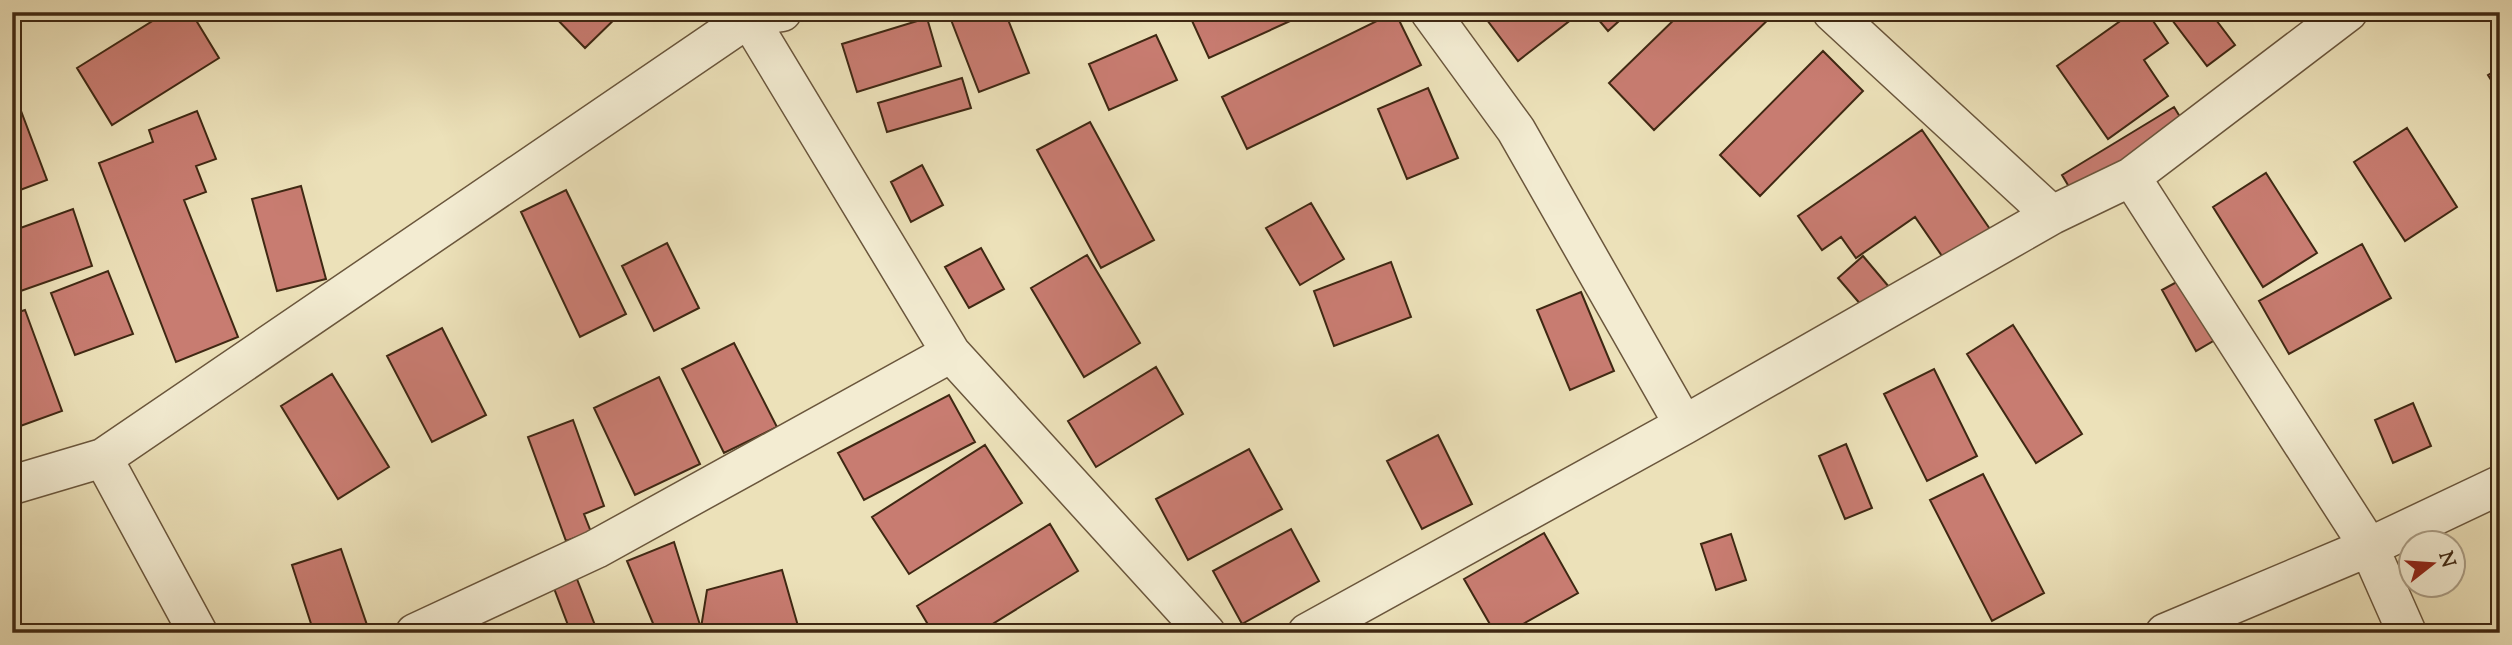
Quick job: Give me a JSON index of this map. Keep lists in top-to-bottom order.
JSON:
{
  "north": "right"
}
